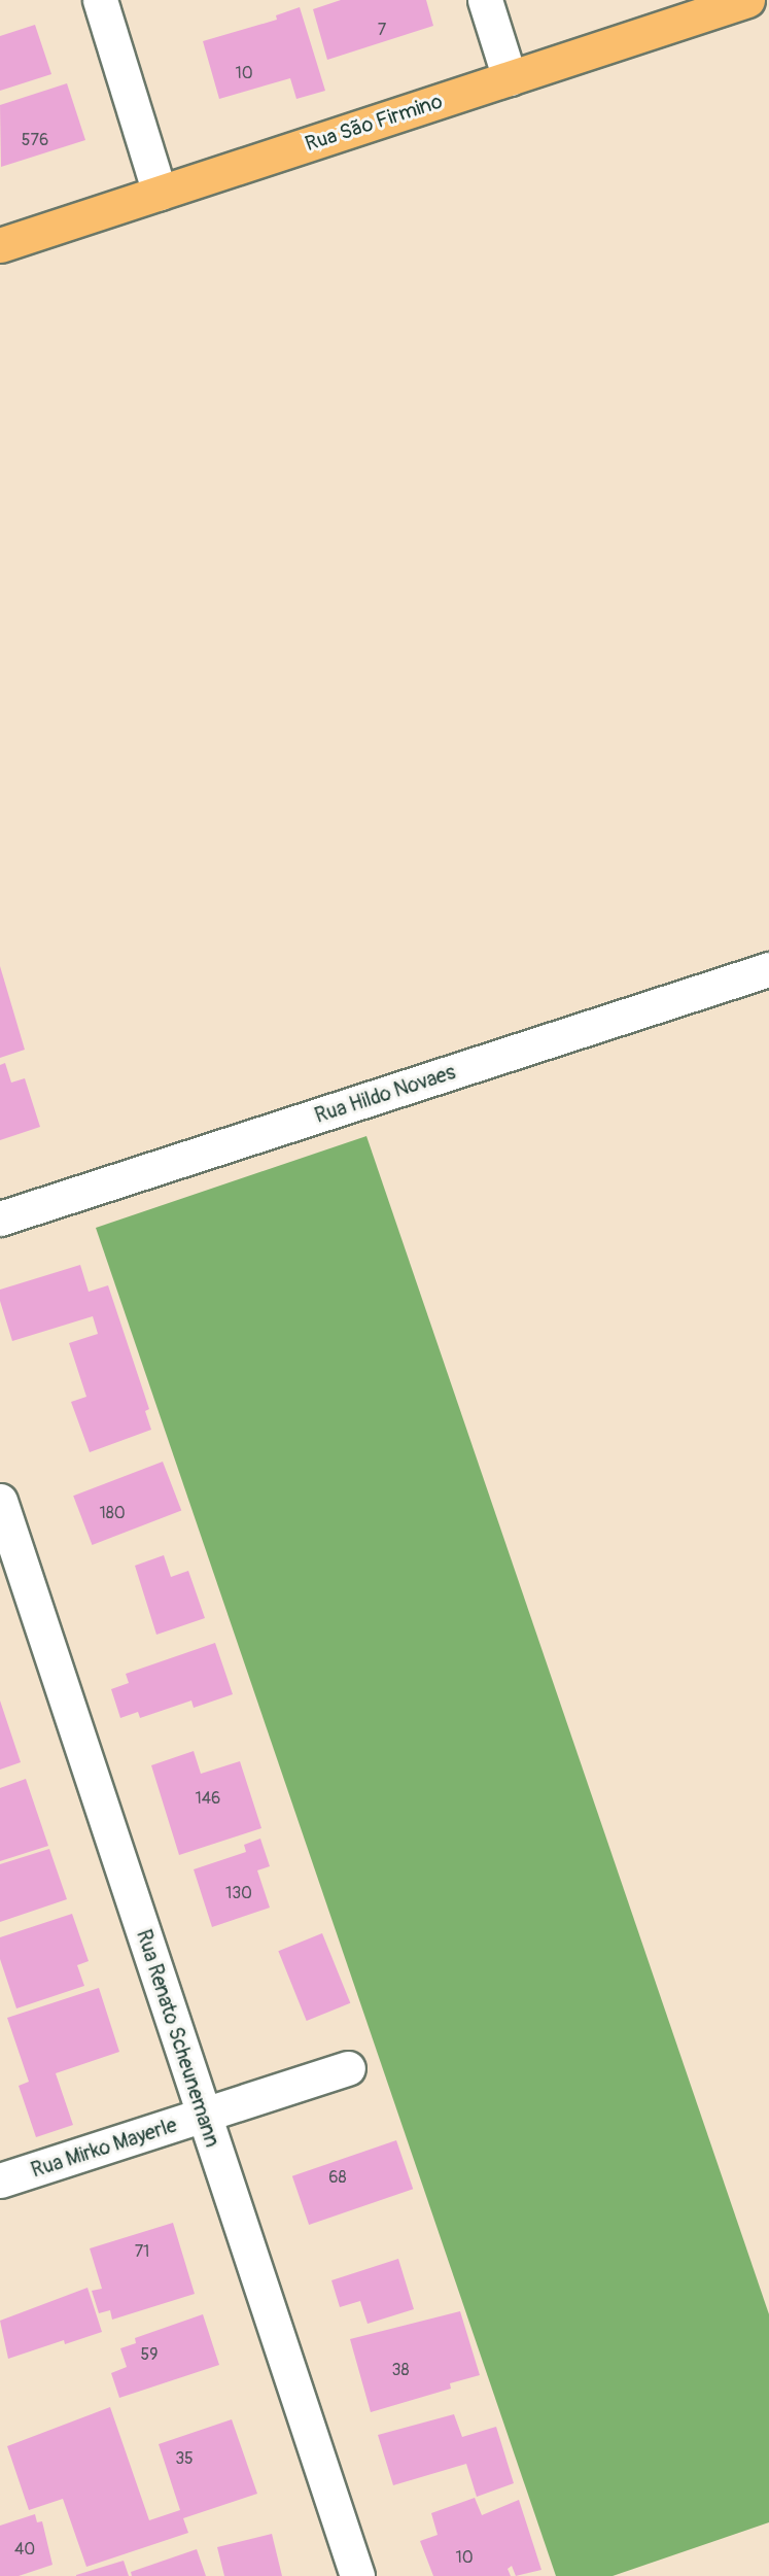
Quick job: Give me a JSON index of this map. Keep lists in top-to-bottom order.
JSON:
{
  "streets": {
    "main road": ["Rua São Firmino"],
    "street": ["Rua Hildo Novaes", "Rua Renato Scheunemann", "Rua Mirko Mayerle"]
  },
  "crossings": [
    ["Rua Renato Scheunemann", "Rua Mirko Mayerle"]
  ],
  "house_numbers": [
    "7",
    "10",
    "576",
    "180",
    "146",
    "130",
    "68",
    "71",
    "59",
    "38",
    "35",
    "40",
    "10"
  ]
}
